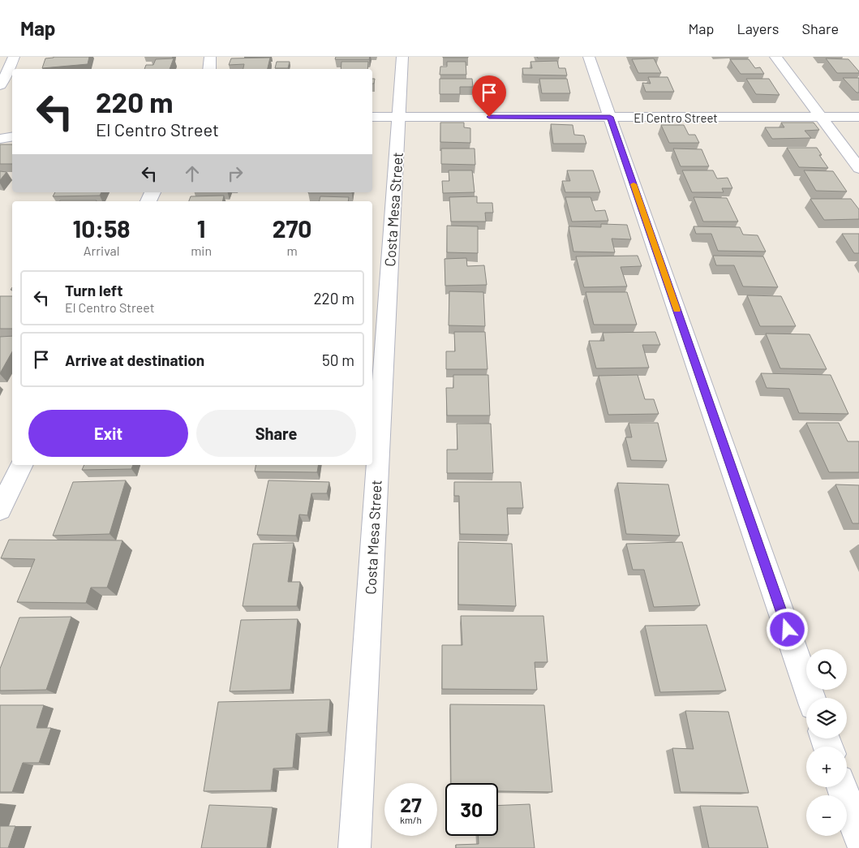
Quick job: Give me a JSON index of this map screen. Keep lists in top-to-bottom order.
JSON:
{
  "streets": {
    "street": ["El Centro Street", "Costa Mesa Street"]
  },
  "crossings": [
    ["El Centro Street", "Costa Mesa Street"]
  ],
  "page": {
    "header": "Map",
    "nav": ["Map", "Layers", "Share"],
    "turn": ["220 m", "El Centro Street"],
    "eta": [
      "10:58",
      "Arrival",
      "1",
      "min",
      "270",
      "m"
    ],
    "list": [
      {
        "name": "Turn left",
        "note": "El Centro Street",
        "value": "220 m"
      },
      {
        "name": "Arrive at destination",
        "value": "50 m"
      }
    ],
    "buttons": ["Exit", "Share"],
    "map_buttons": ["+", "−"],
    "speed": "27 km/h",
    "limit": "30"
  }
}
